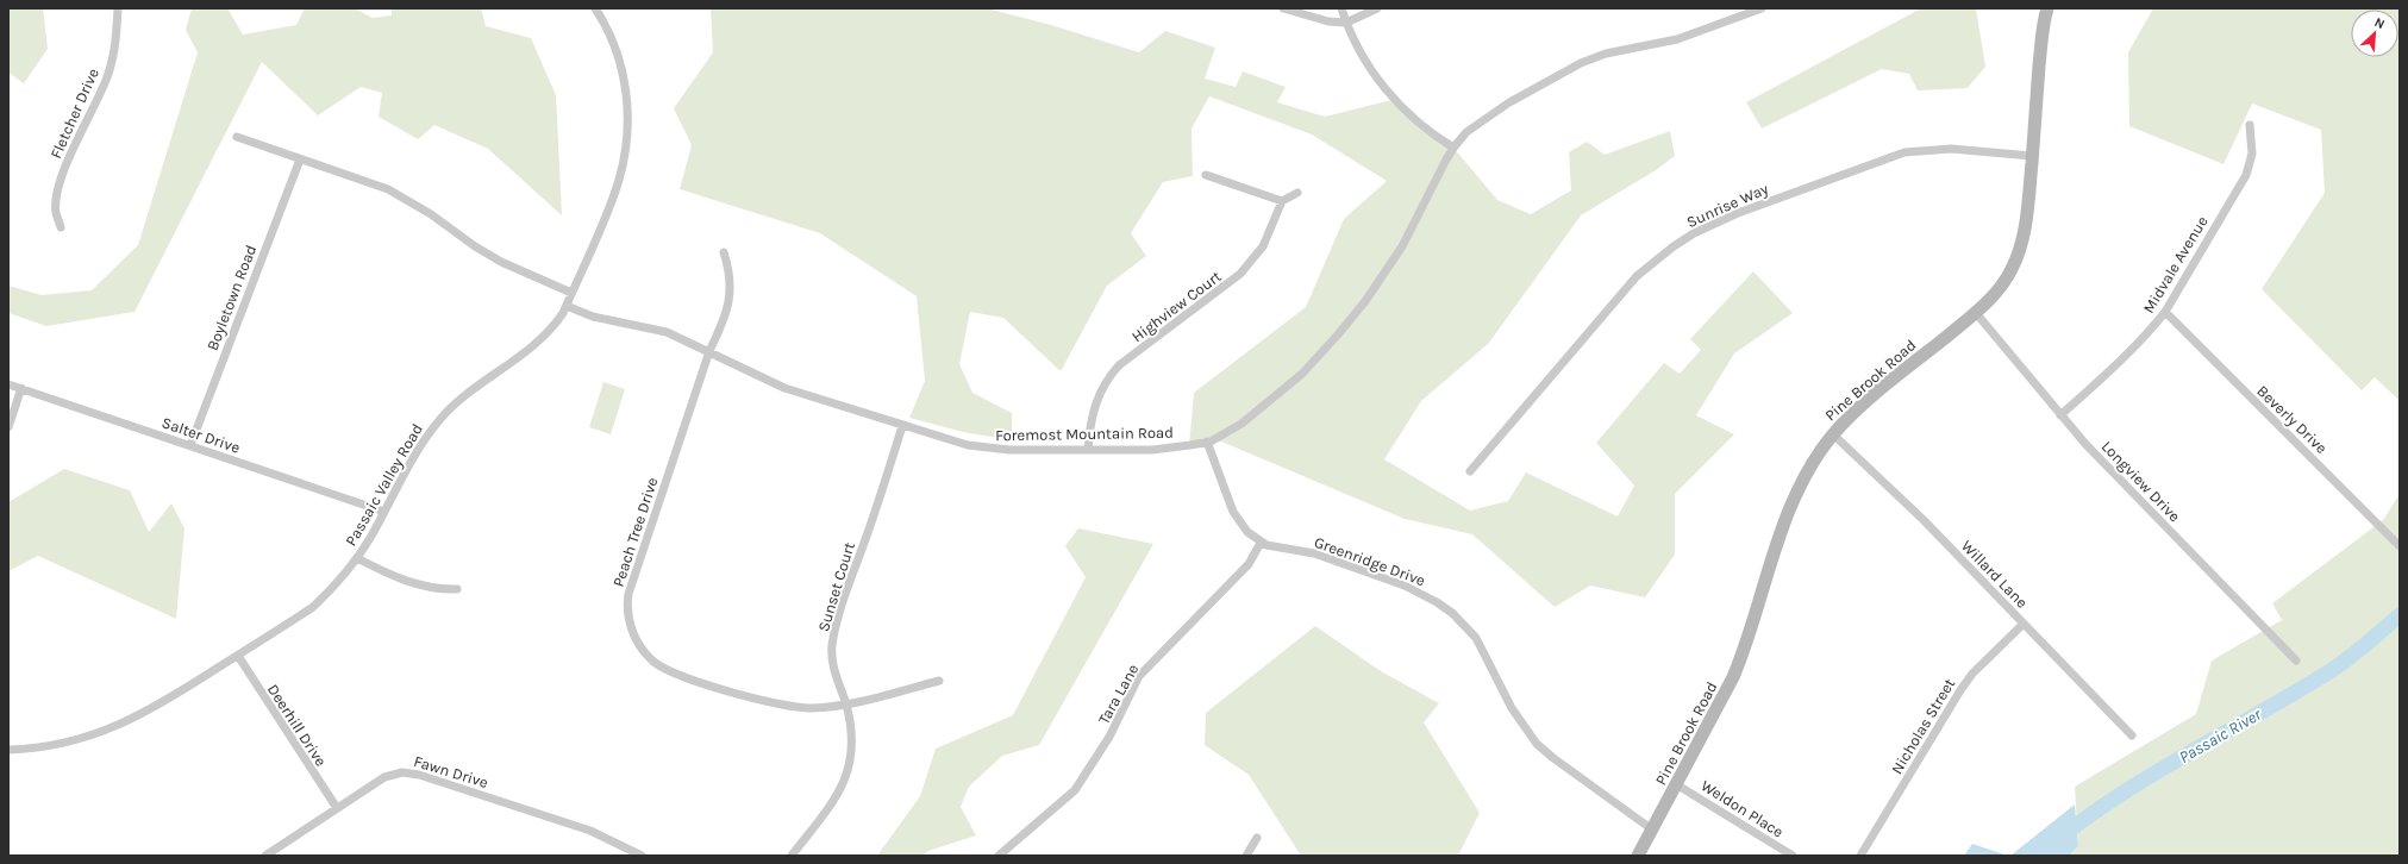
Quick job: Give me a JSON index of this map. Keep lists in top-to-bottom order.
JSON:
{
  "streets": {
    "street": [
      "Fletcher Drive",
      "Sunrise Way",
      "Midvale Avenue",
      "Boyletown Road",
      "Highview Court",
      "Pine Brook Road",
      "Beverly Drive",
      "Foremost Mountain Road",
      "Salter Drive",
      "Longview Drive",
      "Passaic Valley Road",
      "Peach Tree Drive",
      "Greenridge Drive",
      "Willard Lane",
      "Sunset Court",
      "Tara Lane",
      "Deerhill Drive",
      "Nicholas Street",
      "Fawn Drive",
      "Weldon Place"
    ]
  },
  "crossings": [
    ["Sunrise Way", "Pine Brook Road"],
    ["Midvale Avenue", "Beverly Drive"],
    ["Midvale Avenue", "Longview Drive"],
    ["Boyletown Road", "Salter Drive"],
    ["Highview Court", "Foremost Mountain Road"],
    ["Pine Brook Road", "Longview Drive"],
    ["Pine Brook Road", "Greenridge Drive"],
    ["Pine Brook Road", "Willard Lane"],
    ["Pine Brook Road", "Weldon Place"],
    ["Foremost Mountain Road", "Passaic Valley Road"],
    ["Foremost Mountain Road", "Peach Tree Drive"],
    ["Foremost Mountain Road", "Greenridge Drive"],
    ["Foremost Mountain Road", "Sunset Court"],
    ["Salter Drive", "Passaic Valley Road"],
    ["Passaic Valley Road", "Deerhill Drive"],
    ["Peach Tree Drive", "Sunset Court"],
    ["Greenridge Drive", "Tara Lane"],
    ["Willard Lane", "Nicholas Street"],
    ["Deerhill Drive", "Fawn Drive"]
  ],
  "water": ["Passaic River"],
  "north": "top right"
}
